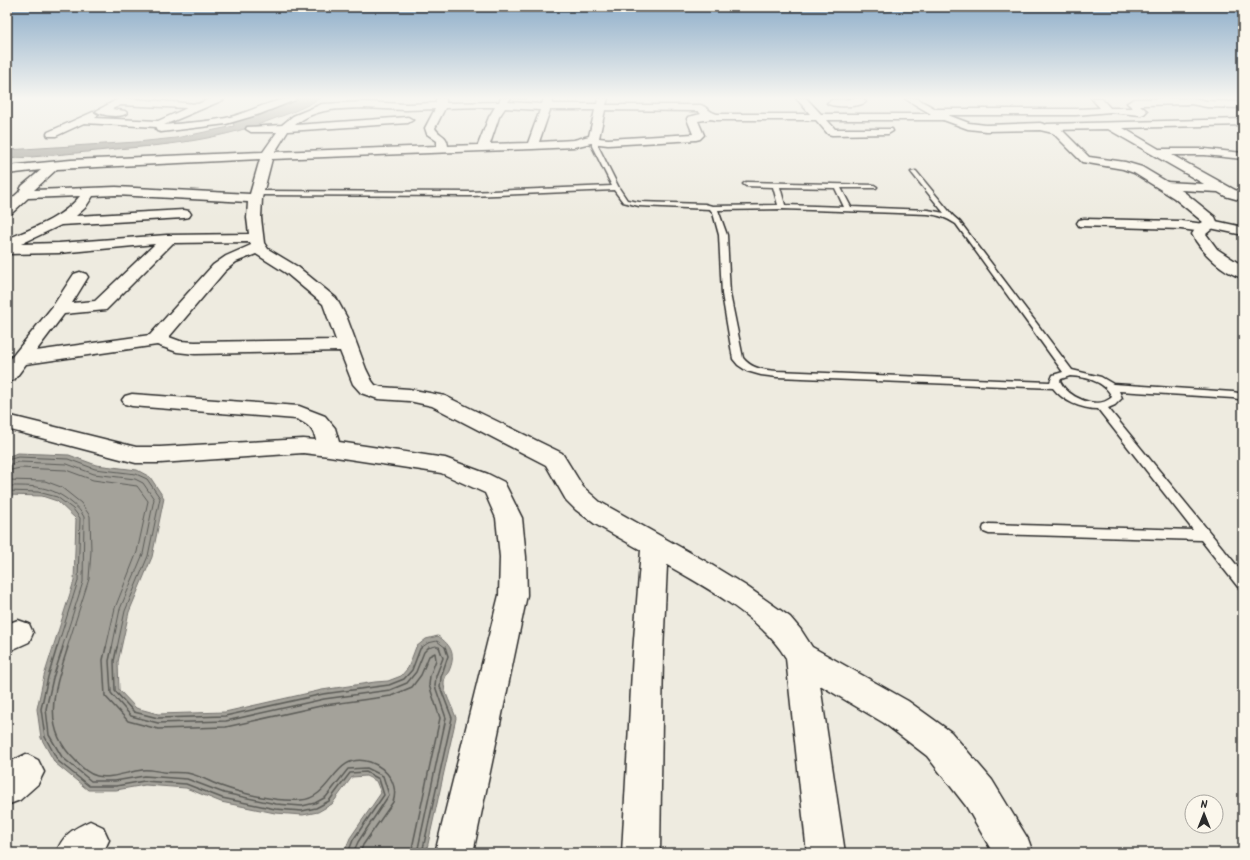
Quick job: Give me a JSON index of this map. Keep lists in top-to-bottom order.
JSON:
{
  "north": "top"
}
